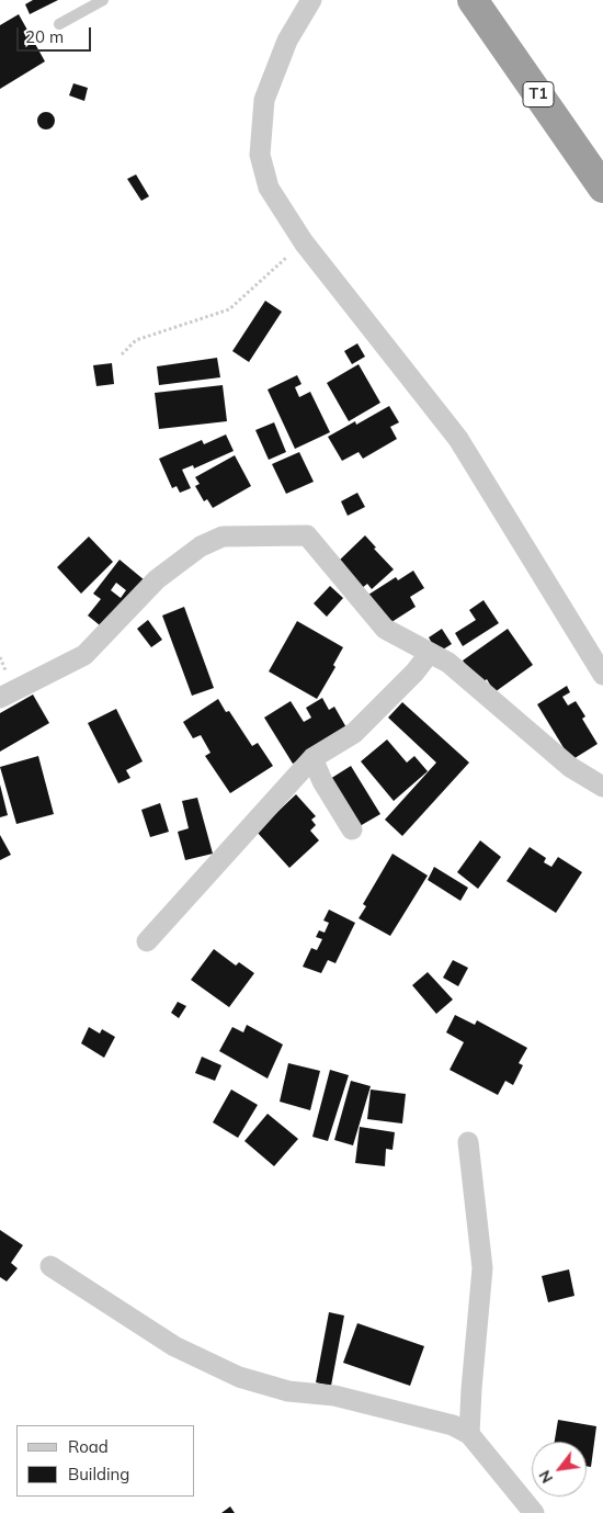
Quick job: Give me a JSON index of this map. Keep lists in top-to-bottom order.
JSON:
{
  "streets": {
    "highway": ["T1"]
  },
  "legend": ["Road", "Building"],
  "scale_bar": "20 m",
  "north": "bottom left"
}
